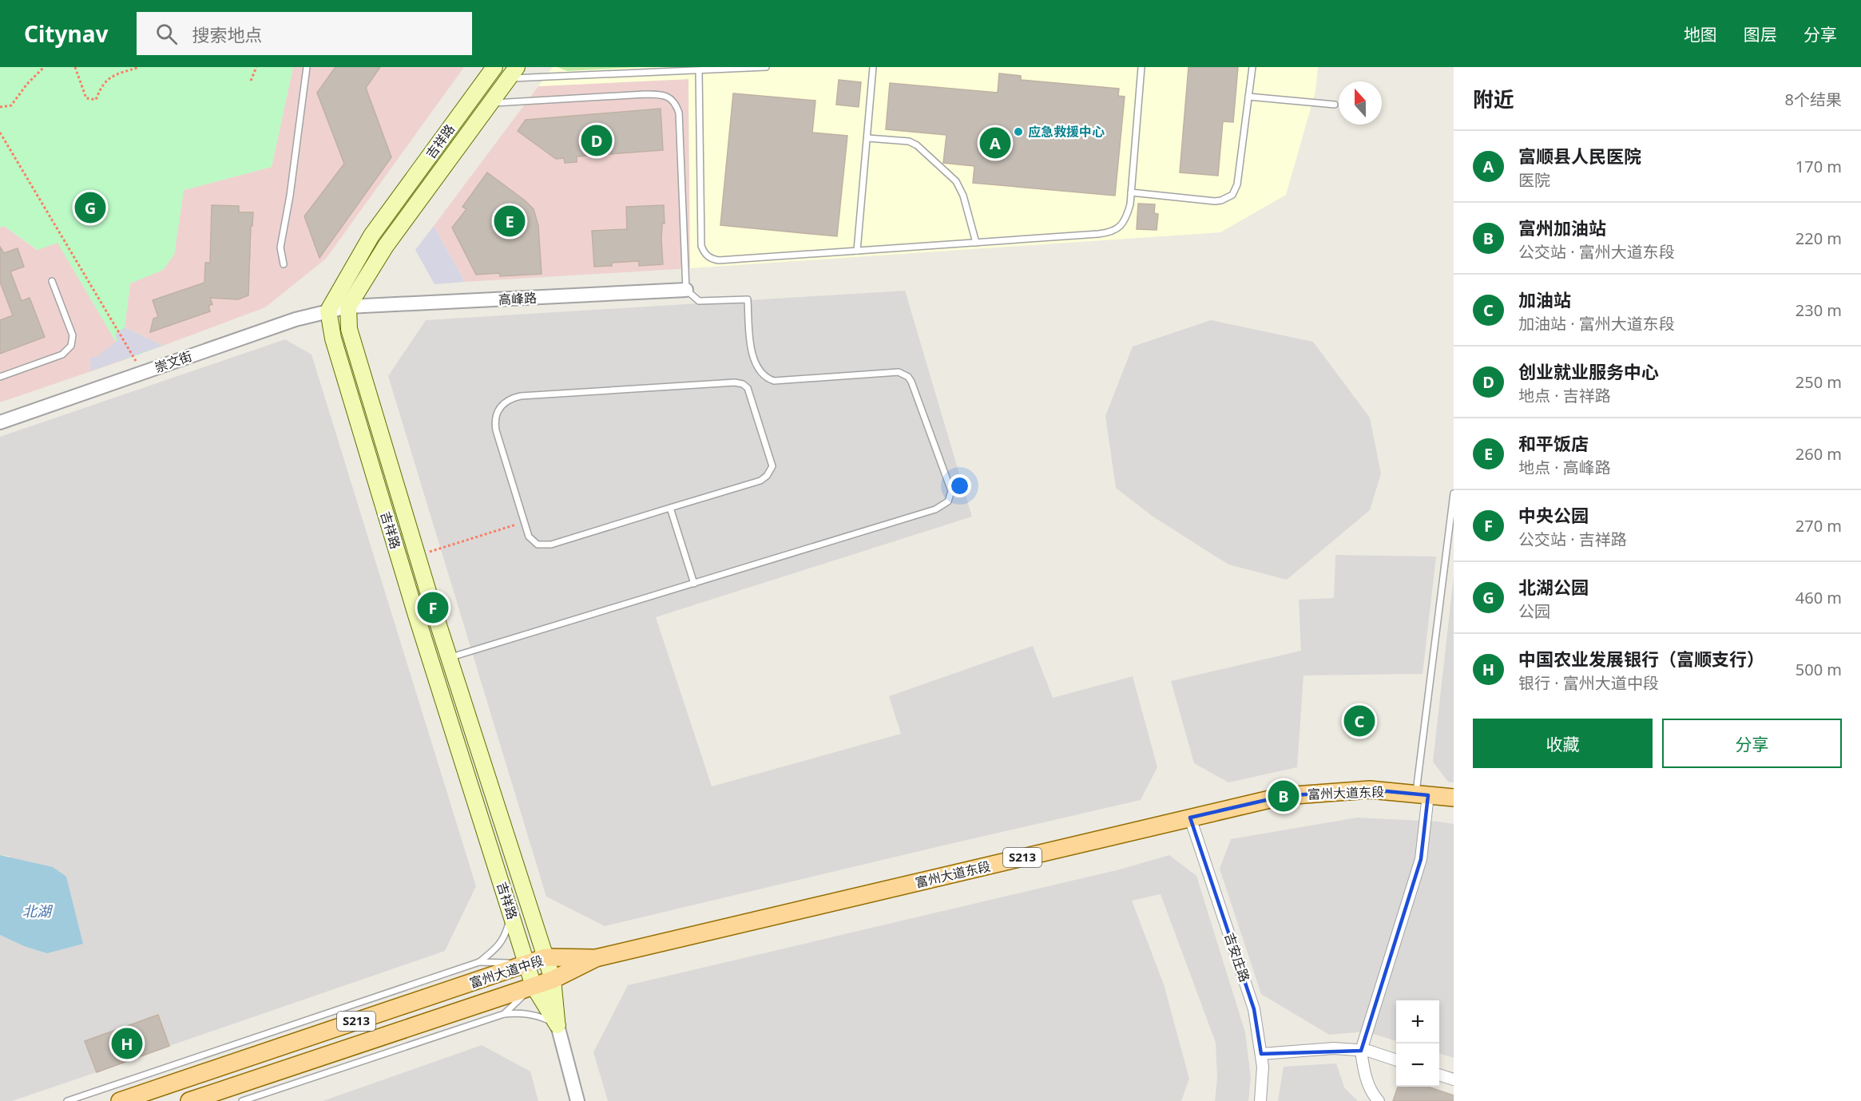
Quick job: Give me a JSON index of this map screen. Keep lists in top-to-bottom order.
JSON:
{
  "streets": {
    "main road": [
      "吉祥路",
      "富州大道东段",
      "S213",
      "富州大道中段"
    ],
    "street": ["高峰路", "崇文街", "吉安庄路"]
  },
  "crossings": [
    ["吉祥路", "高峰路"],
    ["吉祥路", "崇文街"],
    ["吉祥路", "富州大道中段"],
    ["高峰路", "崇文街"],
    ["富州大道东段", "吉安庄路"],
    ["富州大道东段", "富州大道中段"]
  ],
  "water": ["北湖"],
  "places": ["应急救援中心"],
  "north": "top",
  "page": {
    "header": "Citynav",
    "search": "搜索地点",
    "nav": ["地图", "图层", "分享"],
    "heading": ["附近", "8个结果"],
    "pins": [
      "D",
      "A",
      "G",
      "E",
      "F",
      "C",
      "B",
      "H"
    ],
    "list": [
      {
        "mark": "A",
        "name": "富顺县人民医院",
        "note": "医院",
        "value": "170 m"
      },
      {
        "mark": "B",
        "name": "富州加油站",
        "note": "公交站 · 富州大道东段",
        "value": "220 m"
      },
      {
        "mark": "C",
        "name": "加油站",
        "note": "加油站 · 富州大道东段",
        "value": "230 m"
      },
      {
        "mark": "D",
        "name": "创业就业服务中心",
        "note": "地点 · 吉祥路",
        "value": "250 m"
      },
      {
        "mark": "E",
        "name": "和平饭店",
        "note": "地点 · 高峰路",
        "value": "260 m"
      },
      {
        "mark": "F",
        "name": "中央公园",
        "note": "公交站 · 吉祥路",
        "value": "270 m"
      },
      {
        "mark": "G",
        "name": "北湖公园",
        "note": "公园",
        "value": "460 m"
      },
      {
        "mark": "H",
        "name": "中国农业发展银行（富顺支行）",
        "note": "银行 · 富州大道中段",
        "value": "500 m"
      }
    ],
    "buttons": ["收藏", "分享"],
    "map_buttons": ["+", "−"]
  }
}
